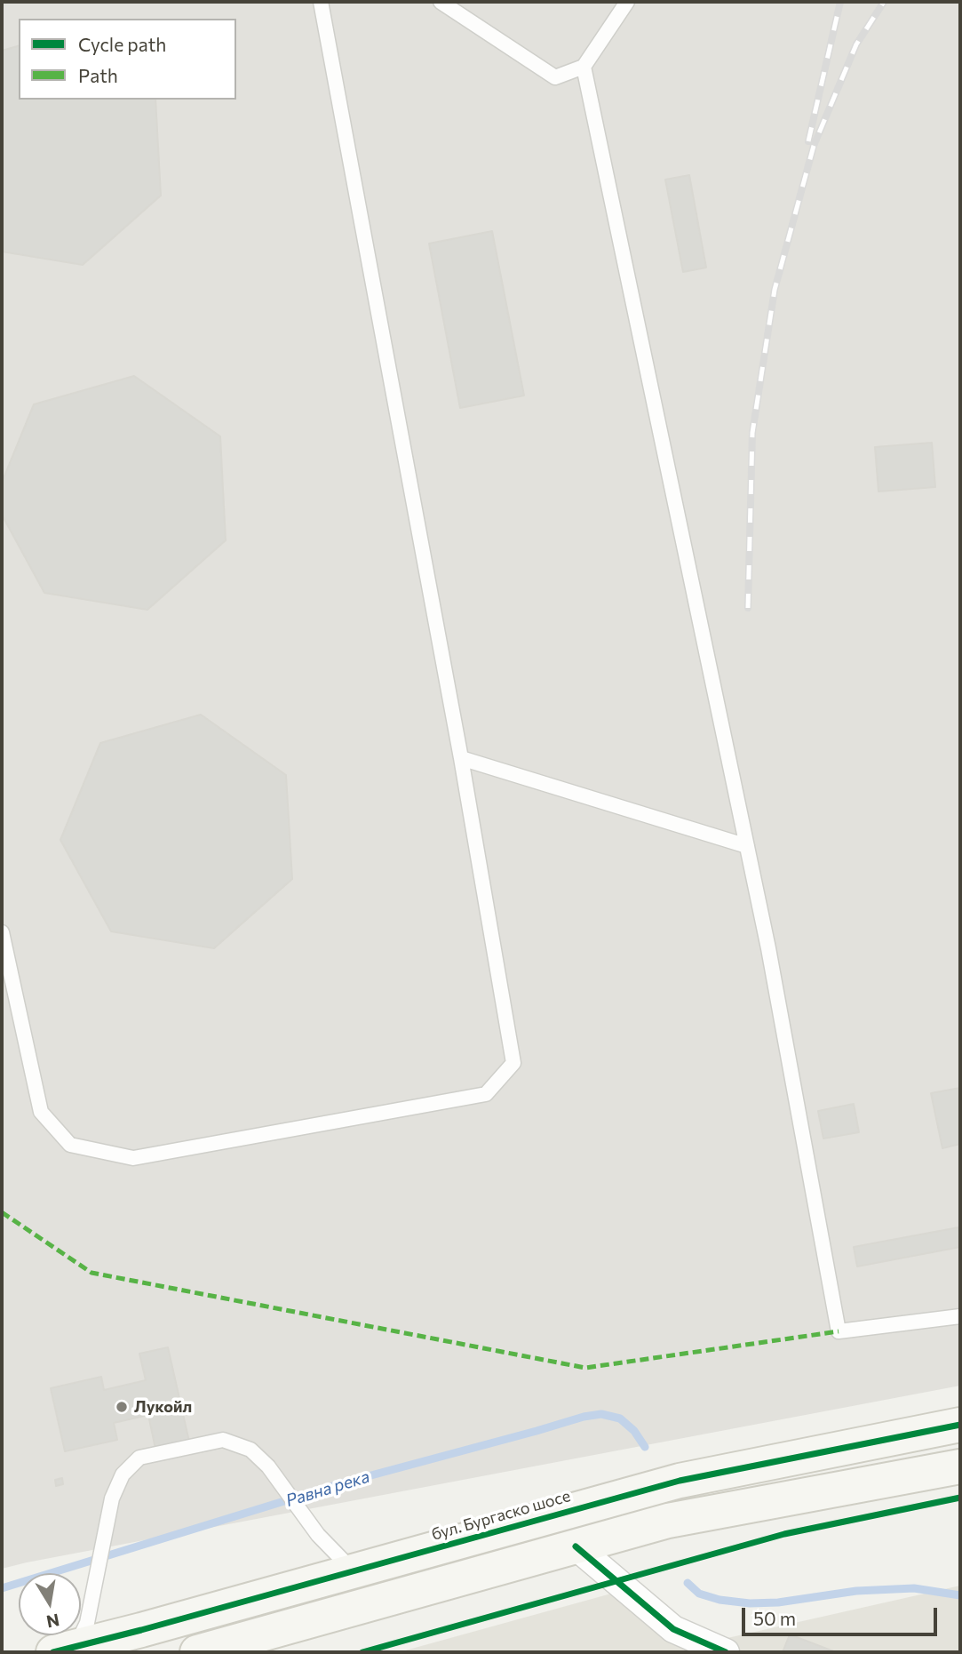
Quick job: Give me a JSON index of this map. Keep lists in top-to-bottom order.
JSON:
{
  "streets": {
    "main road": ["бул. Бургаско шосе"]
  },
  "water": ["Равна река"],
  "places": ["Лукойл"],
  "legend": ["Cycle path", "Path"],
  "scale_bar": "50 m",
  "north": "bottom"
}
